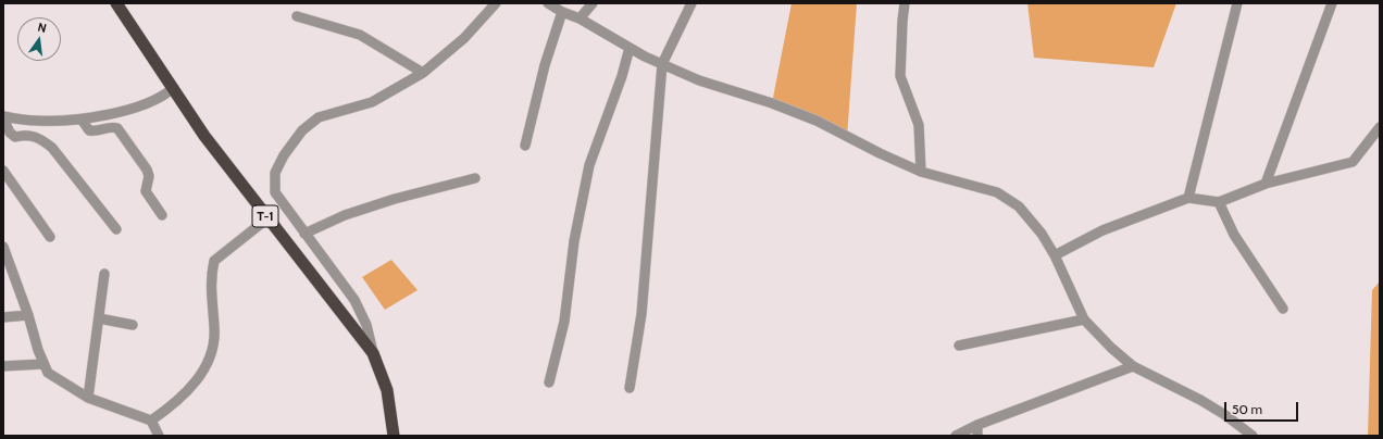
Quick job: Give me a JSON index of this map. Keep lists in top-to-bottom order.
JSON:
{
  "streets": {
    "highway": ["T-1"]
  },
  "scale_bar": "50 m",
  "north": "top"
}
